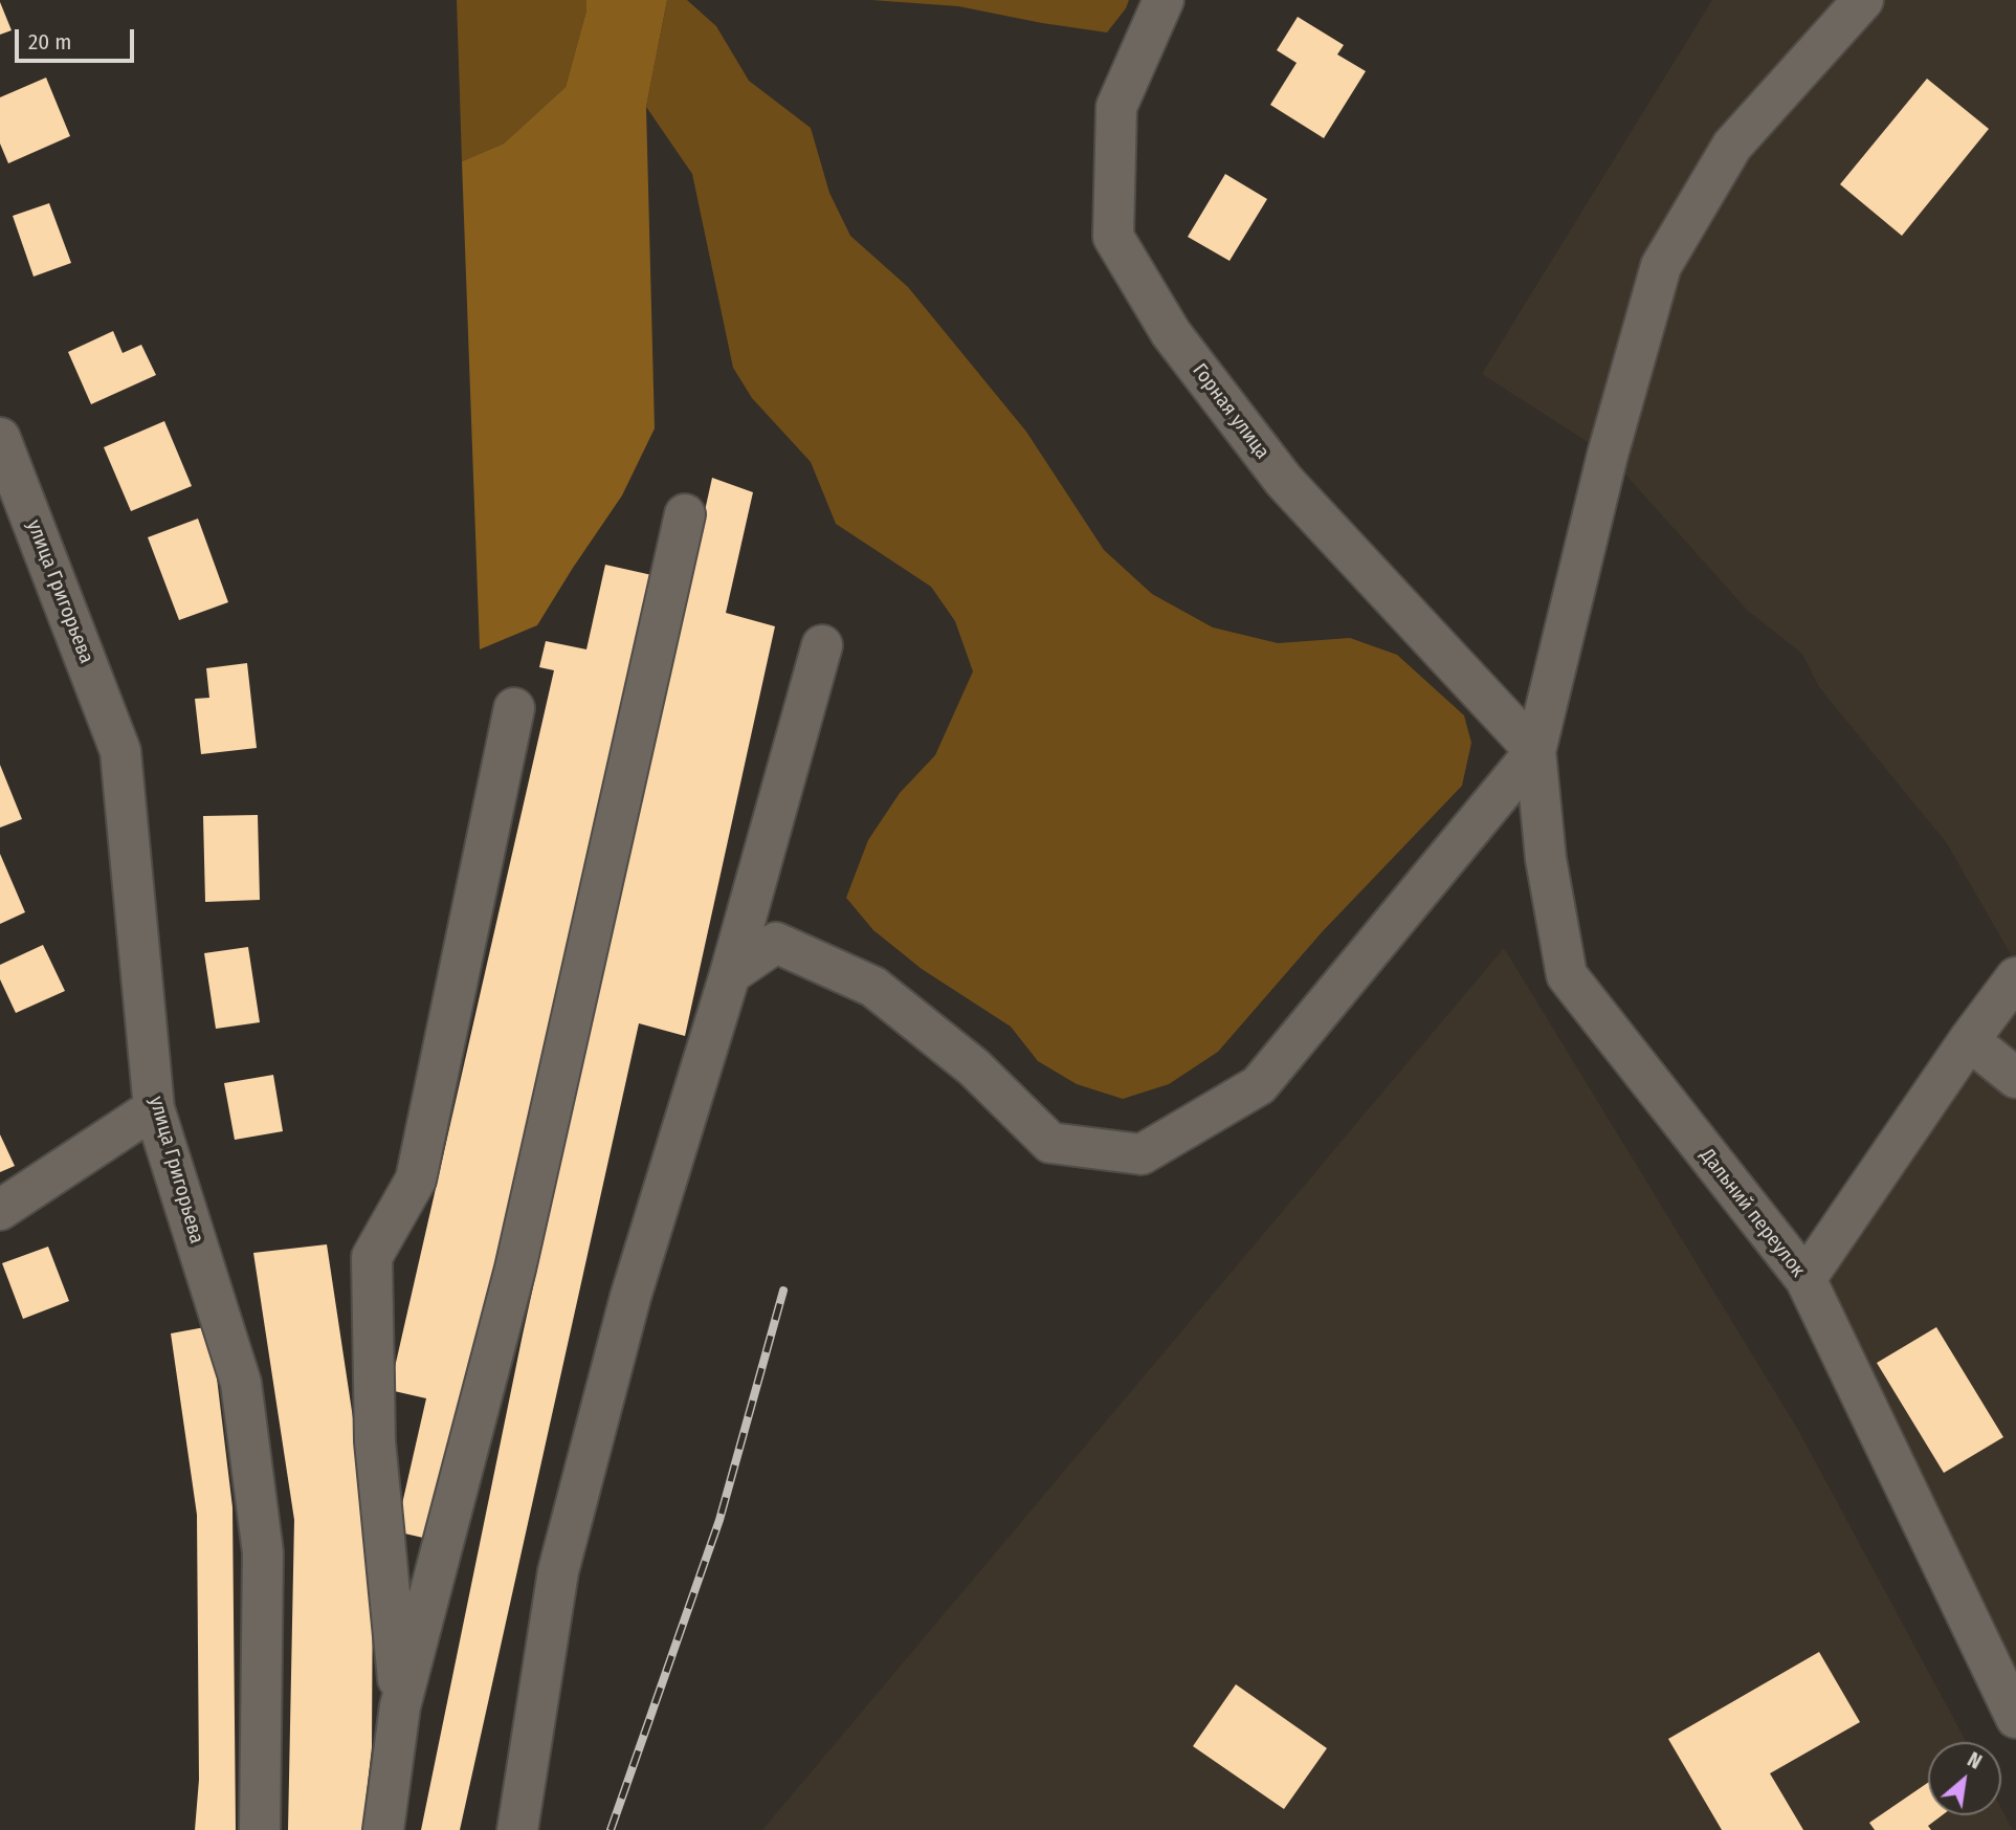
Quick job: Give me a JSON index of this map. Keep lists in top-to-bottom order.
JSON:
{
  "streets": {
    "street": ["Горная улица", "улица Григорьева", "Дальний переулок"]
  },
  "crossings": [
    ["Горная улица", "Дальний переулок"]
  ],
  "scale_bar": "20 m",
  "north": "top right"
}
